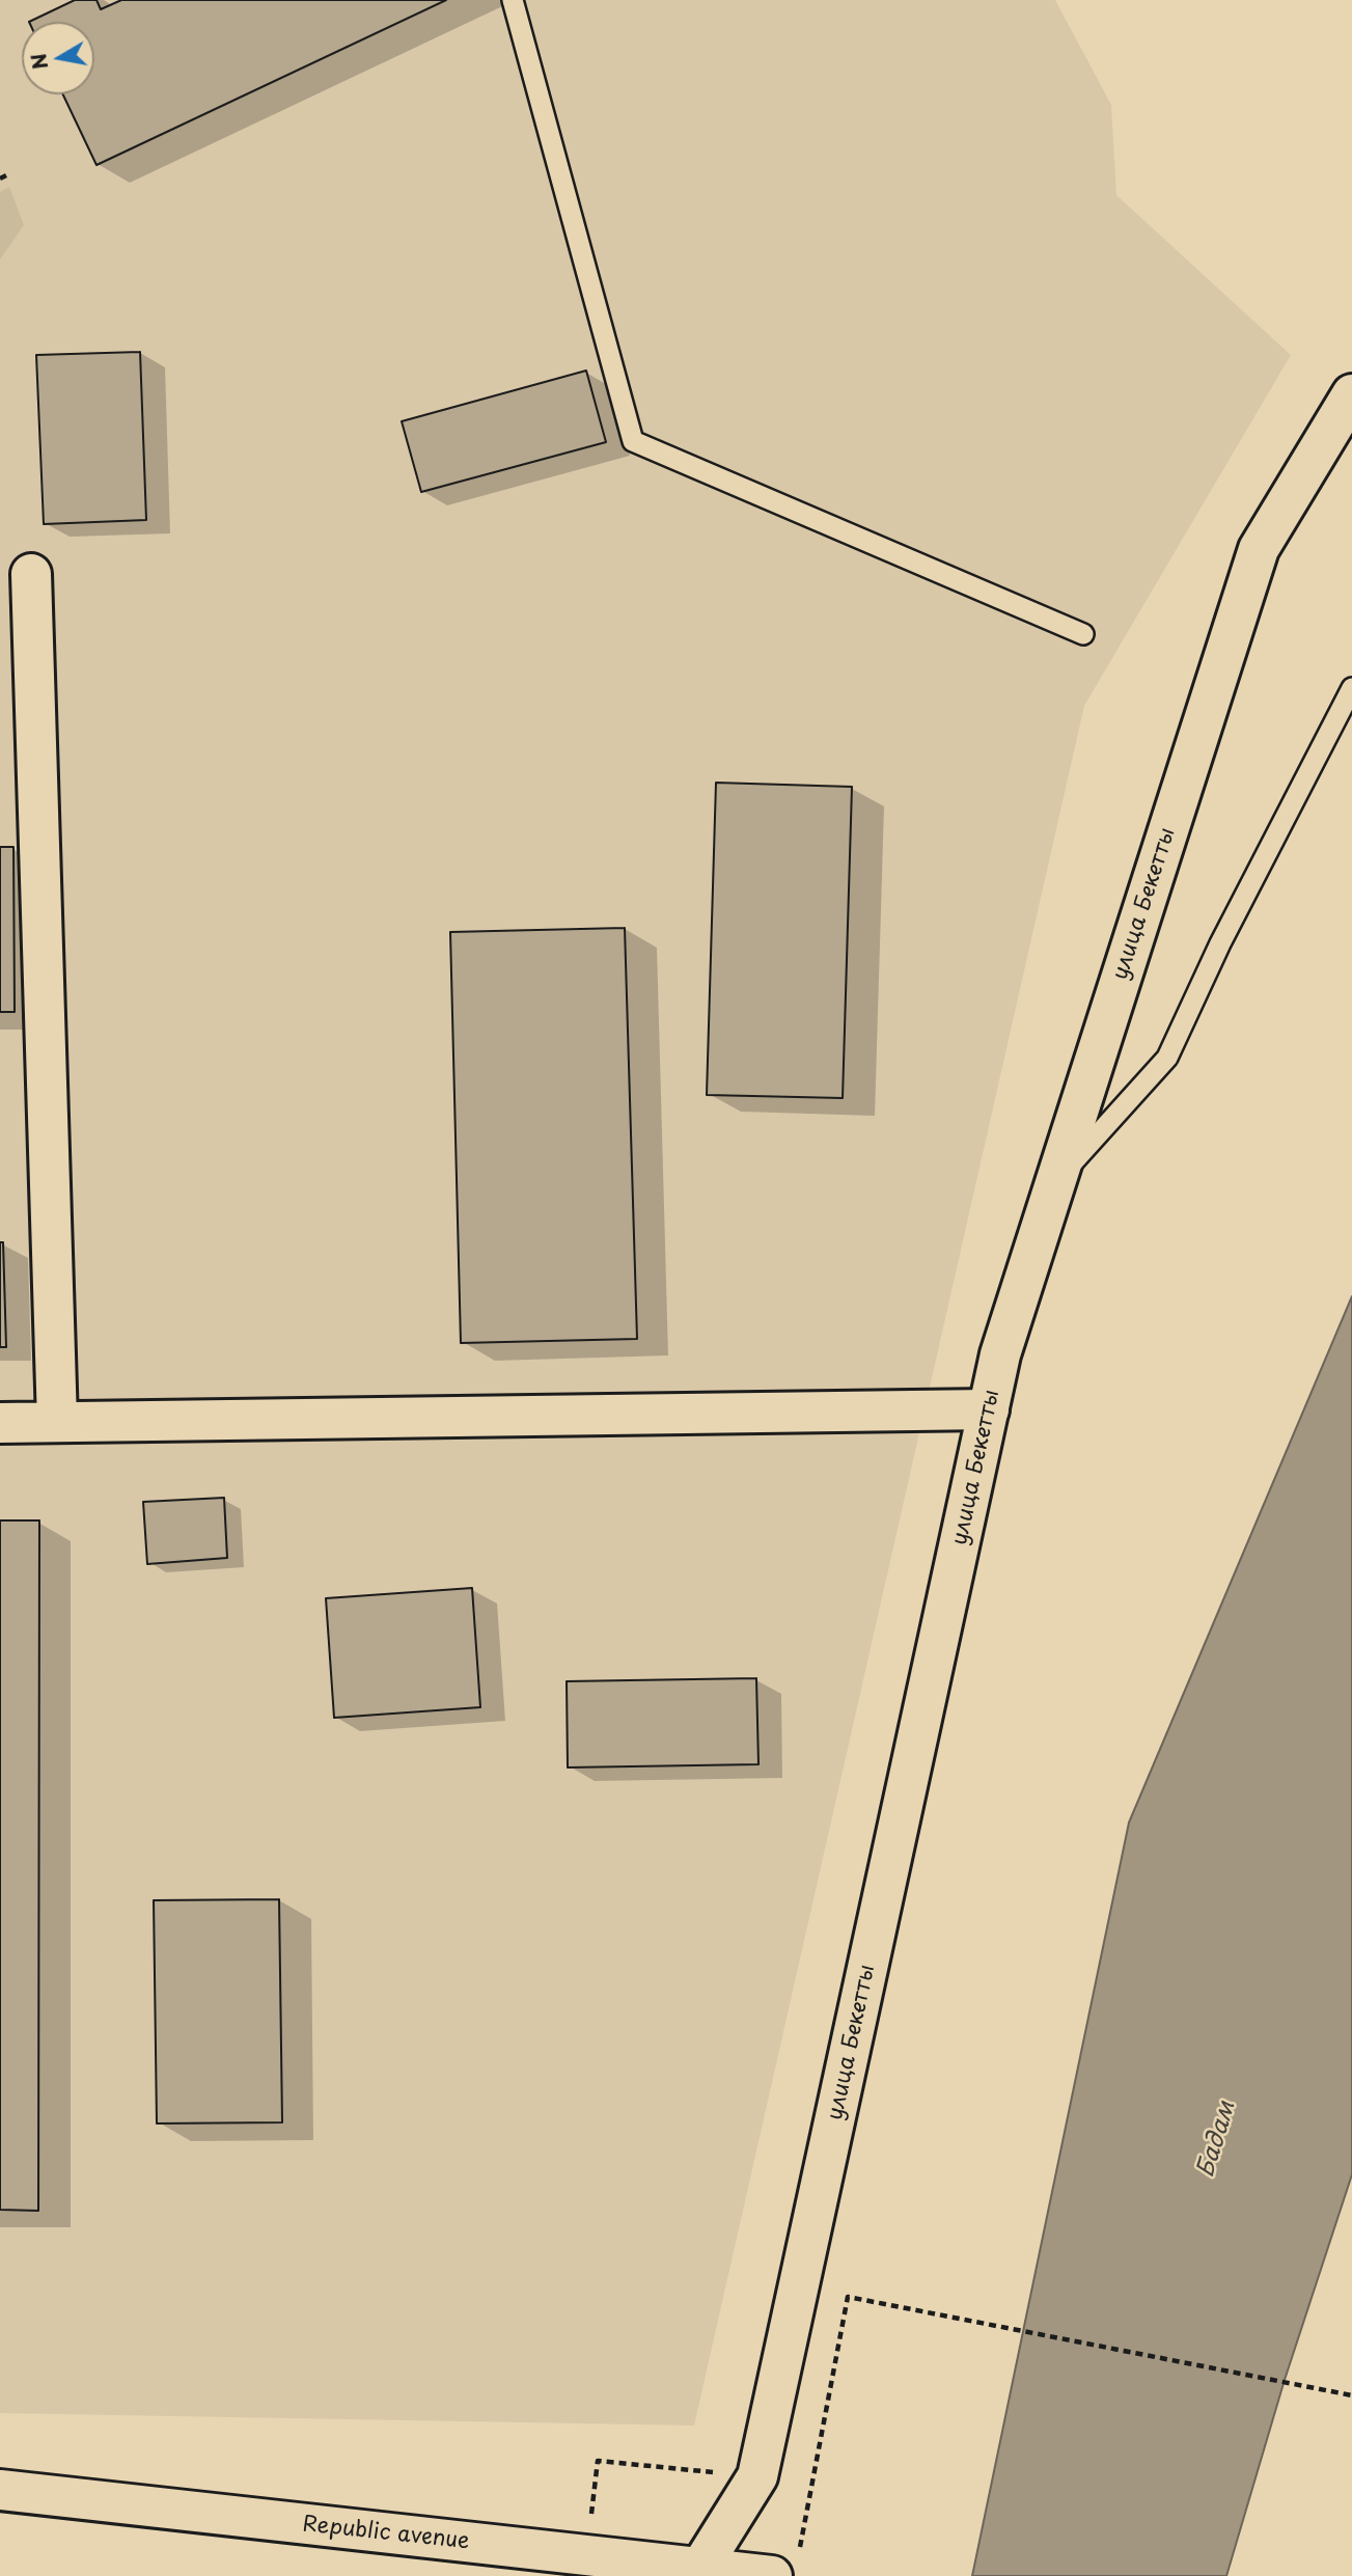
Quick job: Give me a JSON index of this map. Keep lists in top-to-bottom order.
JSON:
{
  "streets": {
    "street": ["улица Бекетты", "Republic avenue"]
  },
  "crossings": [
    ["улица Бекетты", "Republic avenue"]
  ],
  "water": ["Бадам"],
  "north": "left"
}
